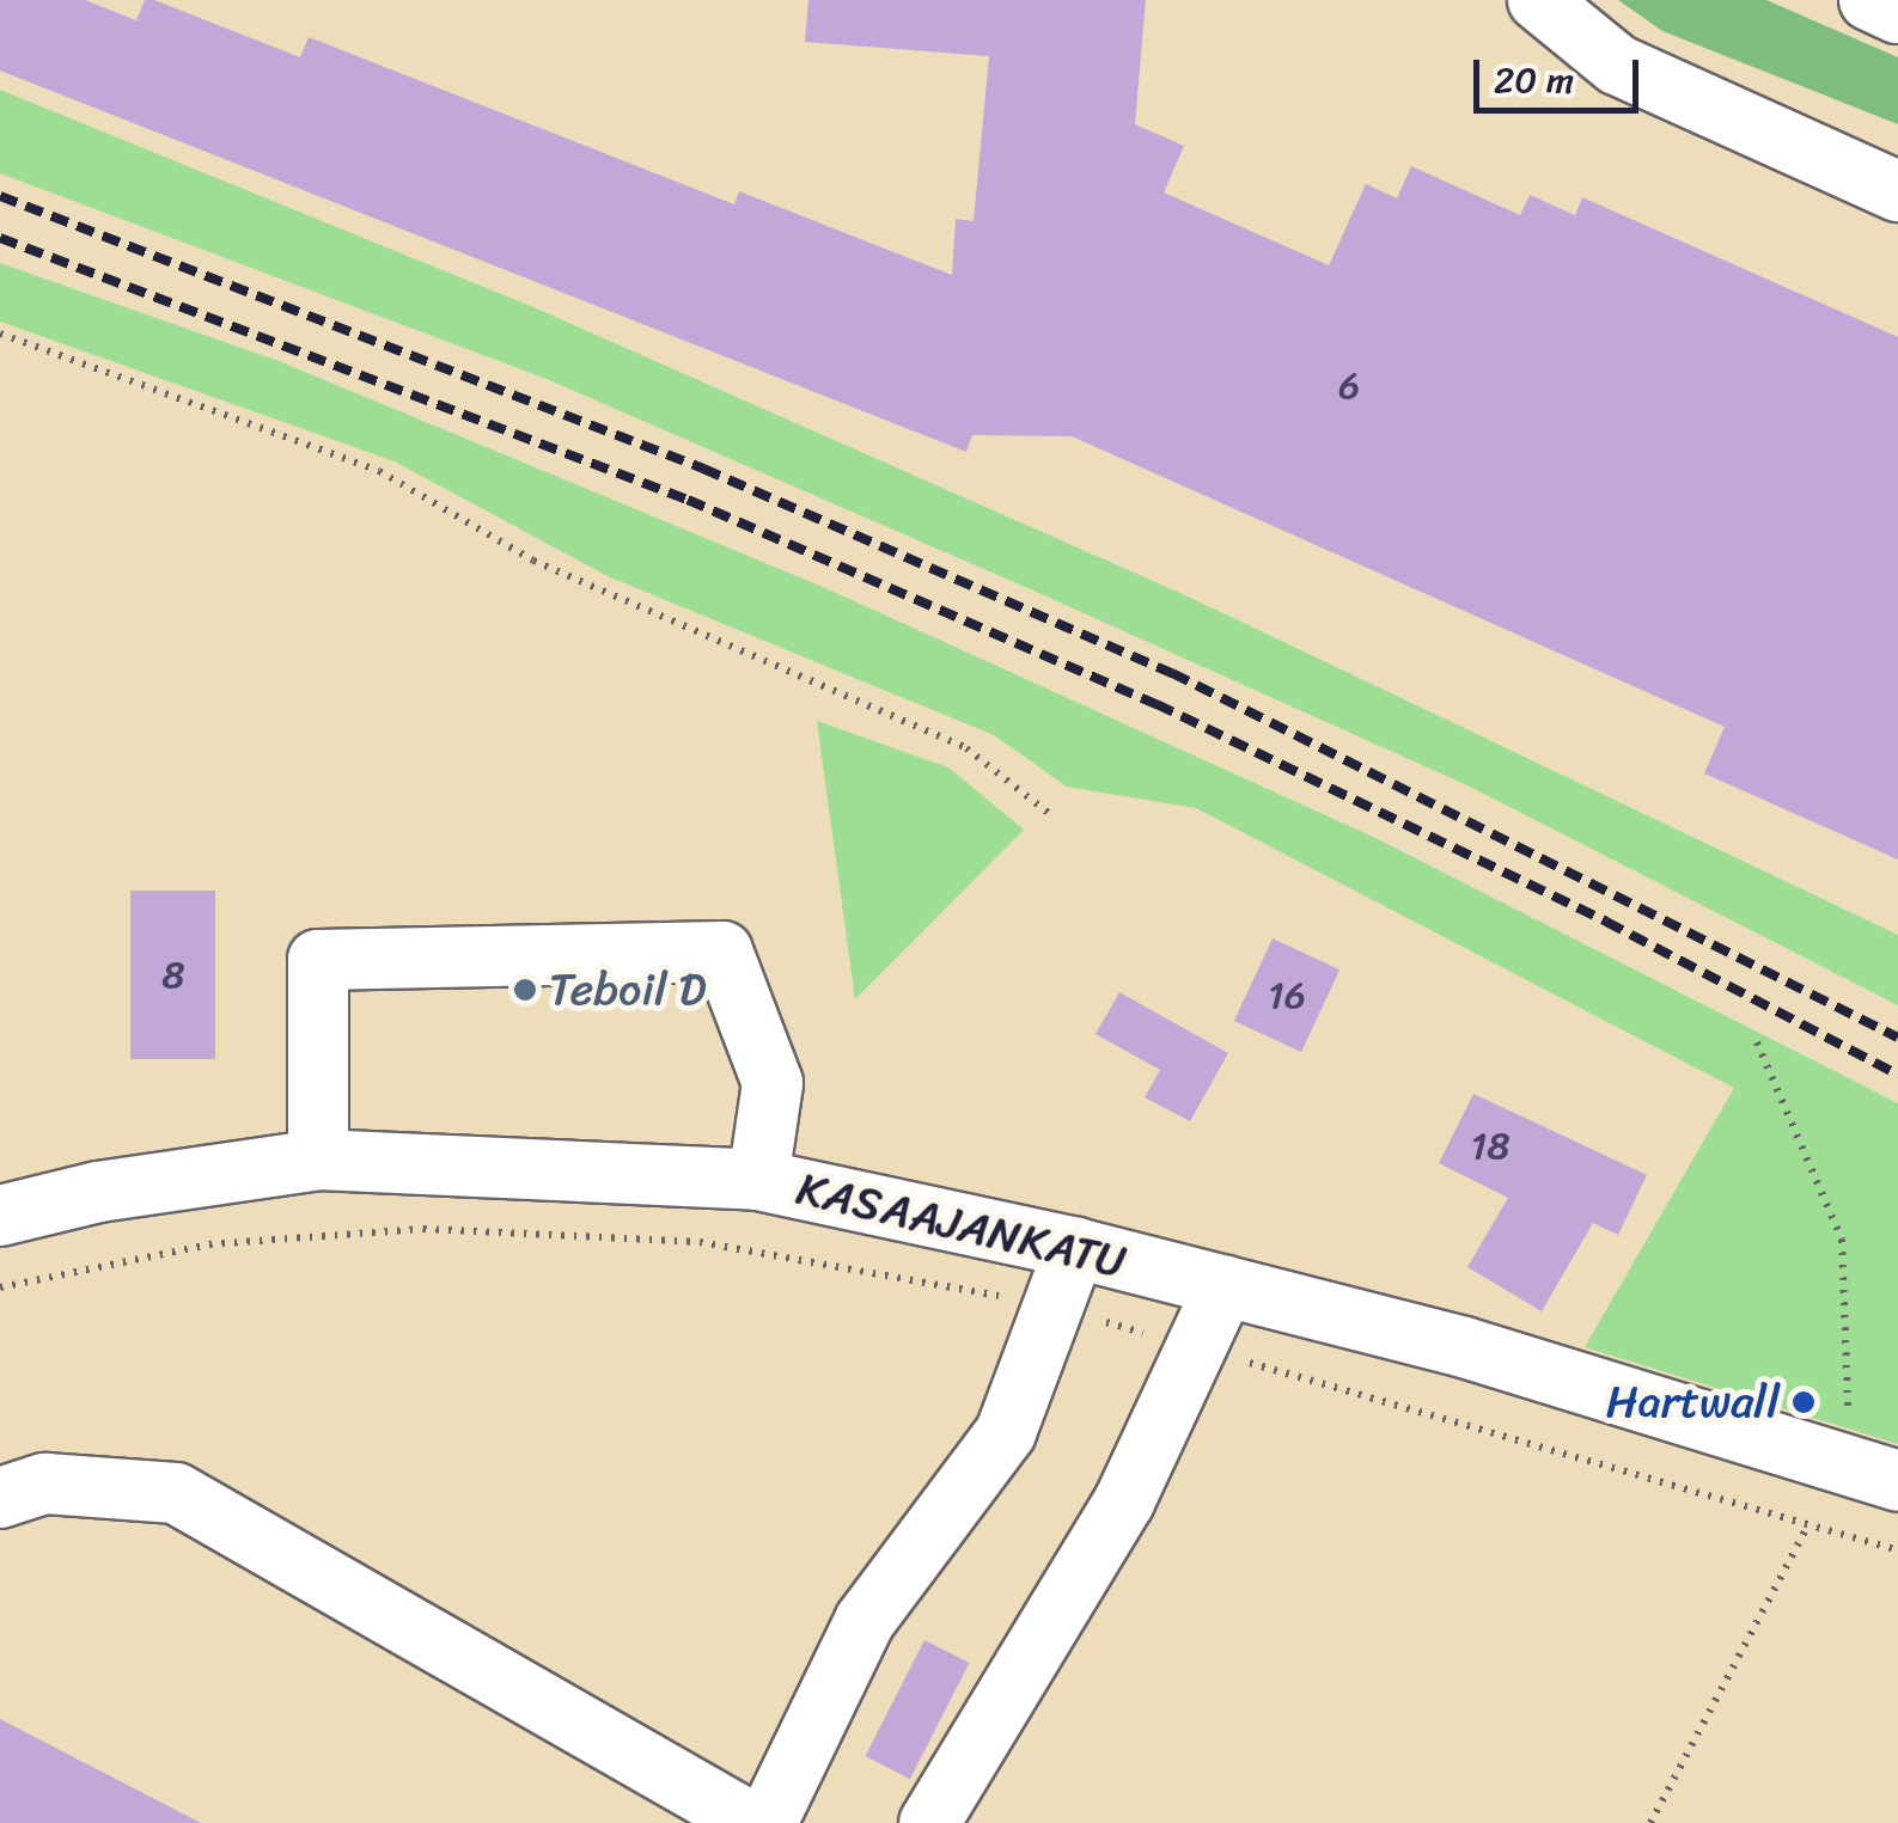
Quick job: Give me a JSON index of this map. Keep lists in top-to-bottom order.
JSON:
{
  "streets": {
    "street": ["KASAAJANKATU"]
  },
  "places": ["Teboil D", "Hartwall"],
  "house_numbers": [
    "6",
    "8",
    "16",
    "18"
  ],
  "scale_bar": "20 m"
}
